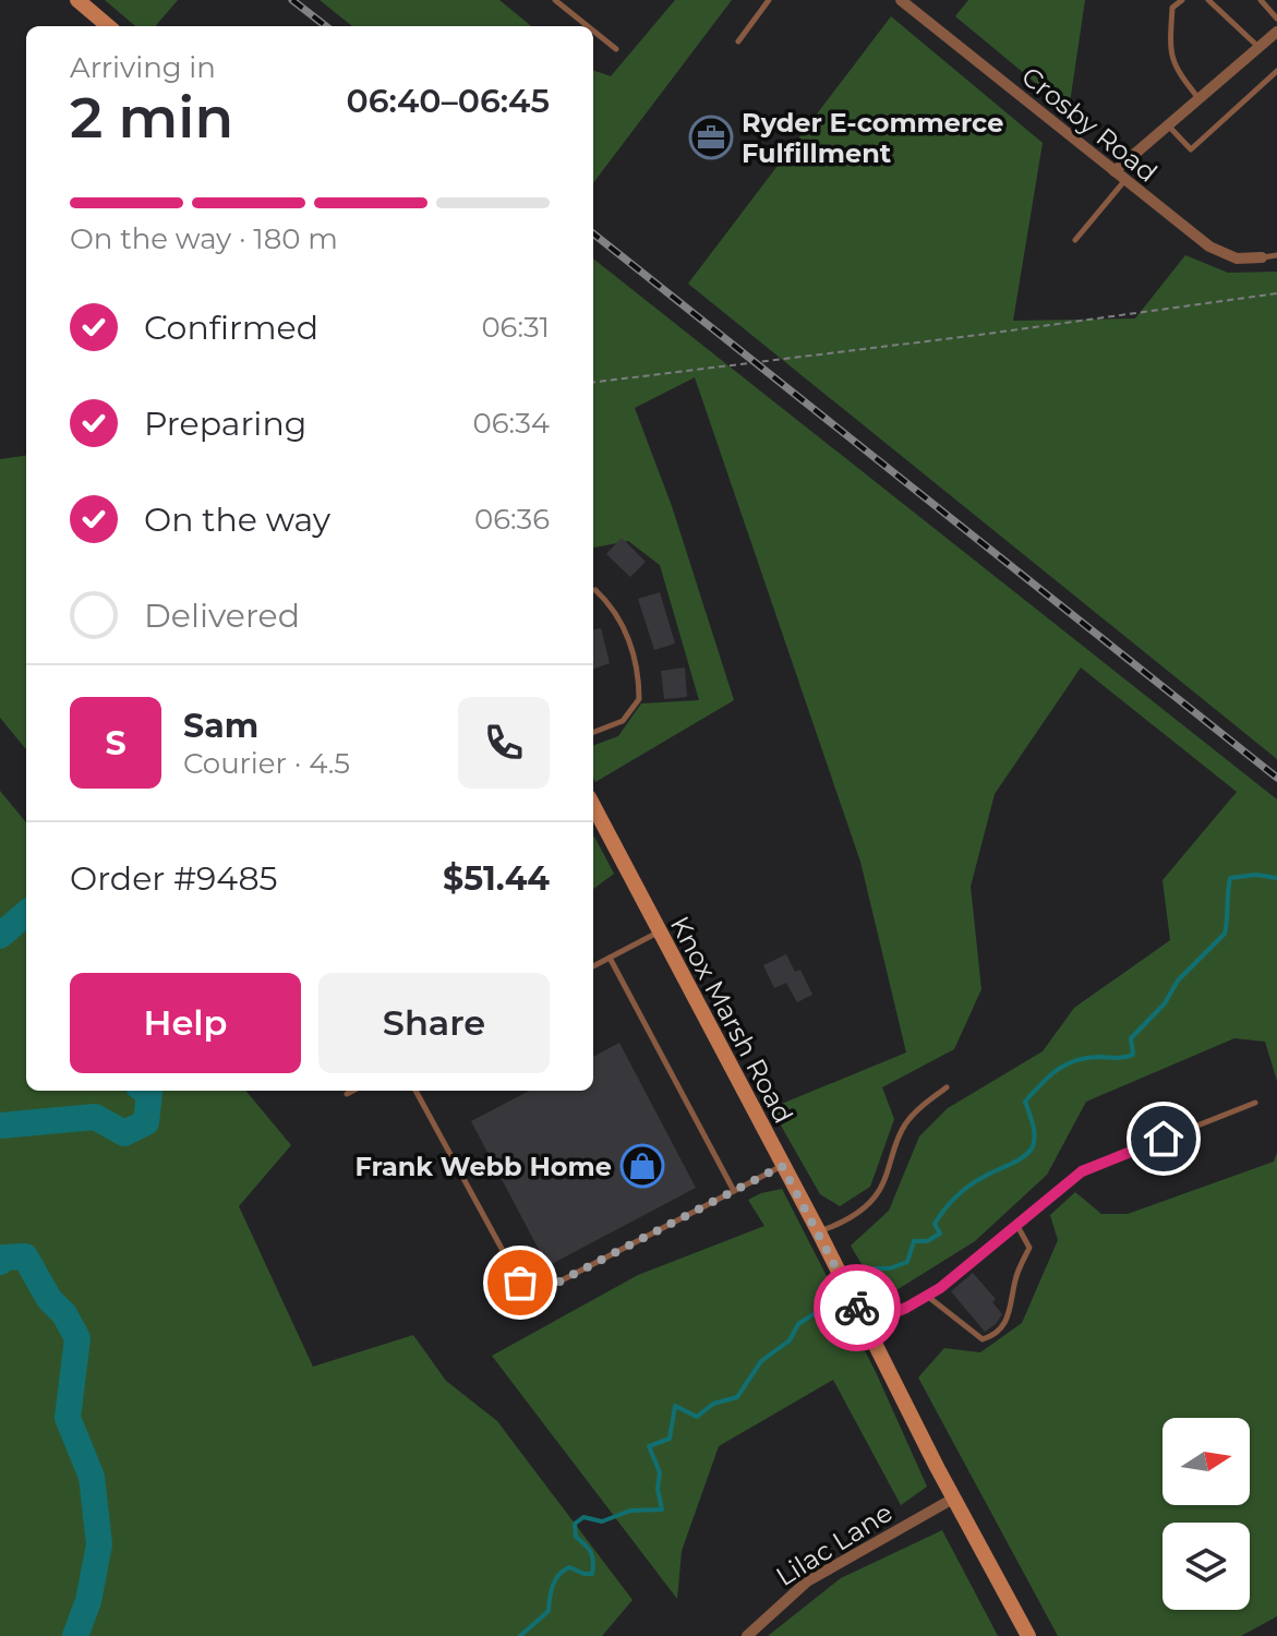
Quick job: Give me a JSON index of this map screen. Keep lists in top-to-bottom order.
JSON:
{
  "streets": {
    "main road": ["Knox Marsh Road"],
    "street": ["Crosby Road", "Lilac Lane"]
  },
  "crossings": [
    ["Knox Marsh Road", "Lilac Lane"]
  ],
  "places": {
    "office": ["Ryder E-commerce Fulfillment"],
    "shop": ["Frank Webb Home"]
  },
  "north": "right",
  "page": {
    "heading": ["2 min", "Arriving in", "06:40–06:45"],
    "panel": [
      "Sam",
      "Courier · 4.5",
      "Order #9485",
      "$51.44"
    ],
    "bar": "On the way · 180 m",
    "list": [
      ["Confirmed", "06:31"],
      ["Preparing", "06:34"],
      ["On the way", "06:36"],
      "Delivered"
    ],
    "round": "S",
    "buttons": ["Help", "Share"]
  }
}
